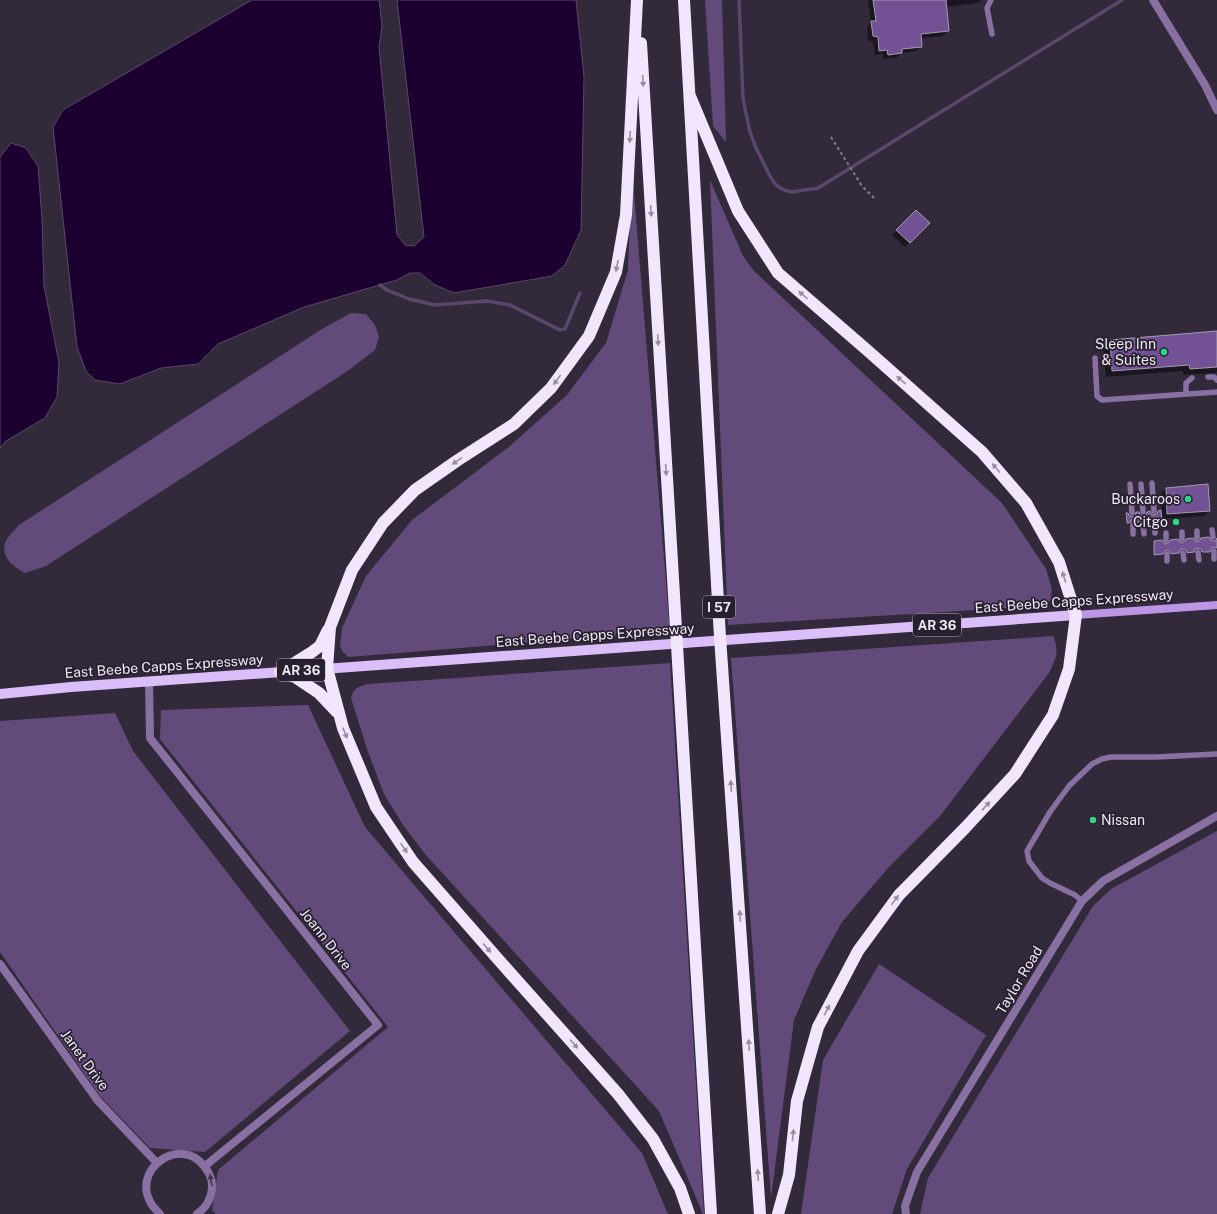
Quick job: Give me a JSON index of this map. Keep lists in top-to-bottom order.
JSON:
{
  "streets": {
    "highway": ["I 57"],
    "main road": ["East Beebe Capps Expressway", "AR 36"],
    "street": ["Joann Drive", "Taylor Road", "Janet Drive"]
  },
  "crossings": [
    ["East Beebe Capps Expressway", "Joann Drive"]
  ],
  "places": [
    "Sleep Inn & Suites",
    "Buckaroos",
    "Citgo",
    "Nissan"
  ]
}
